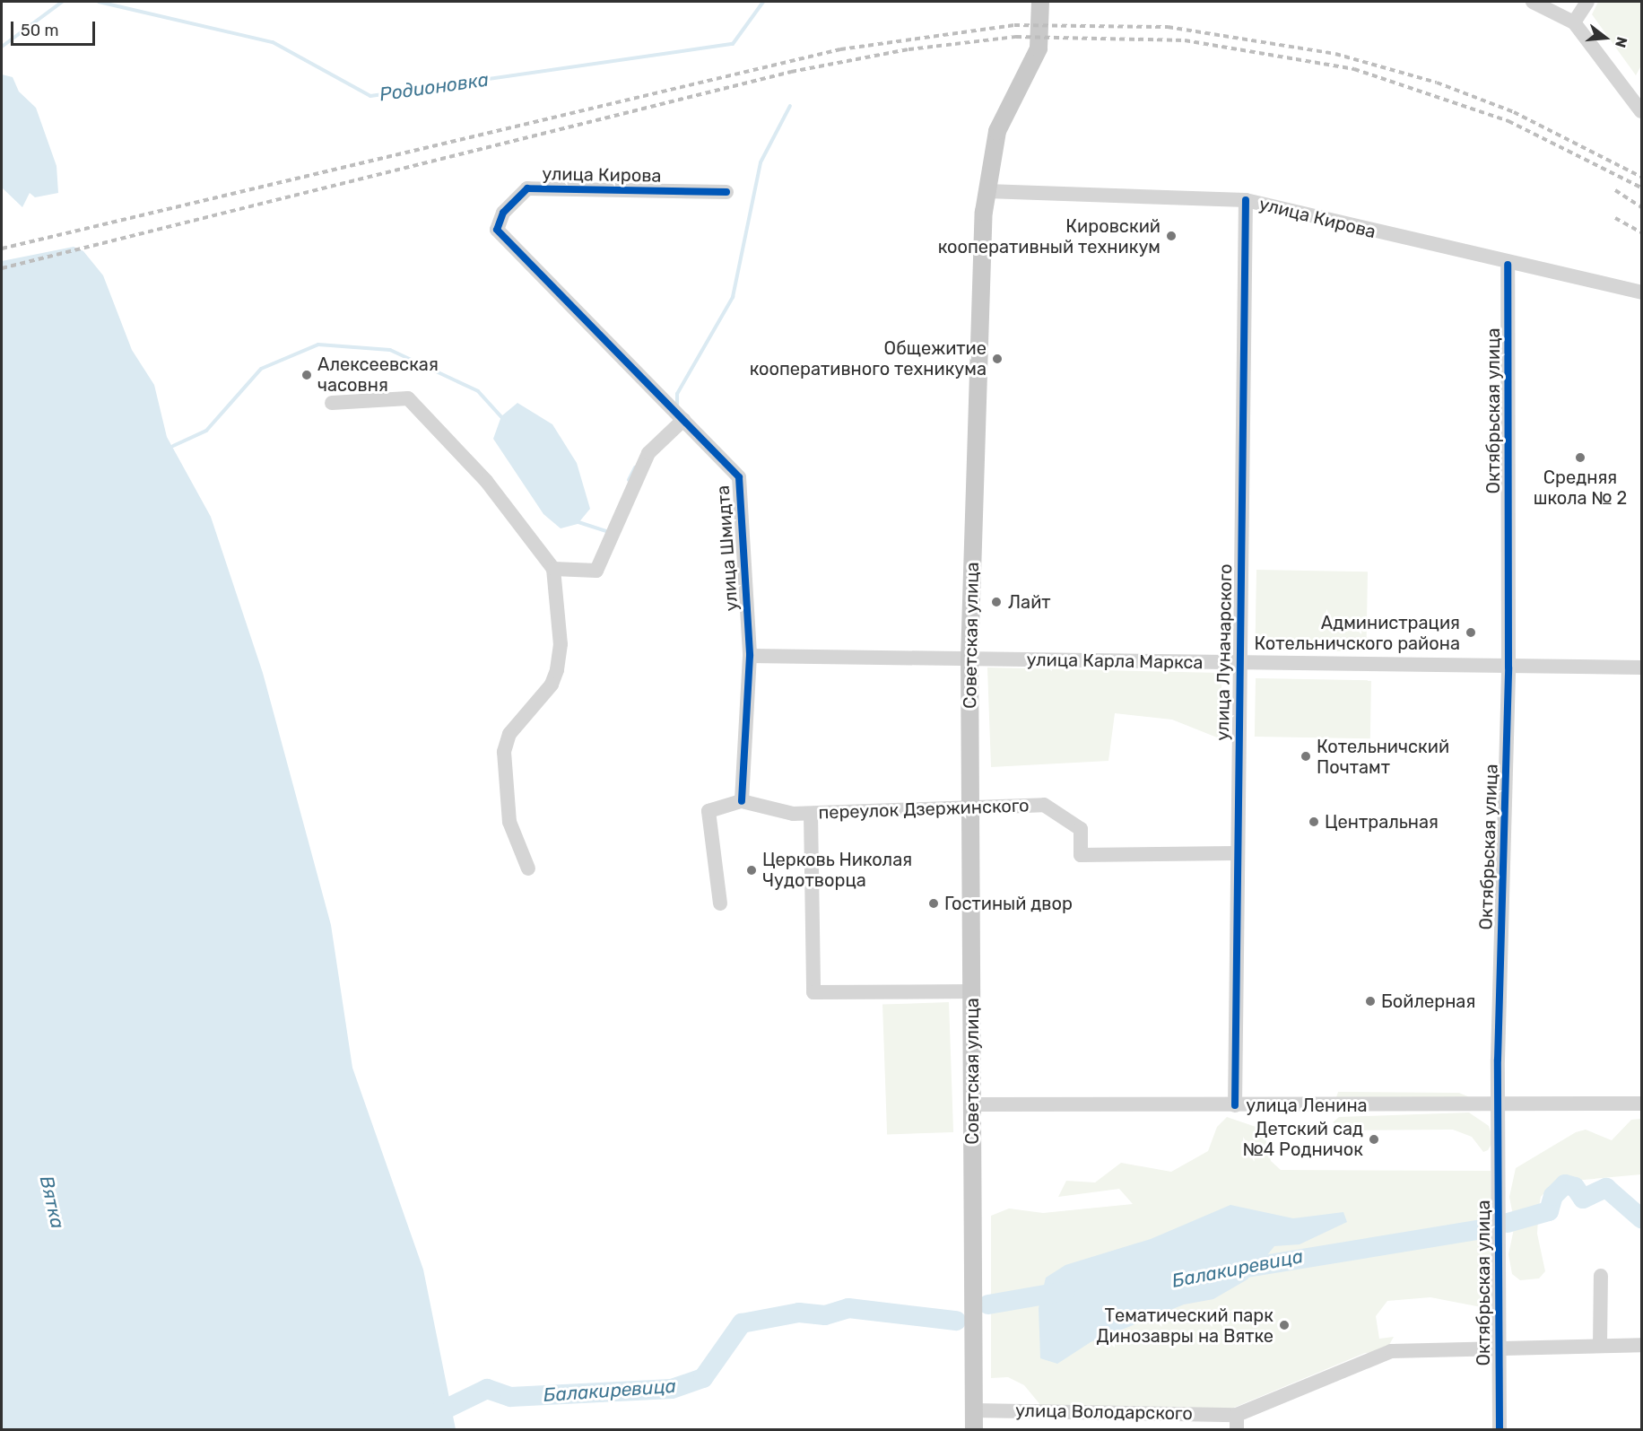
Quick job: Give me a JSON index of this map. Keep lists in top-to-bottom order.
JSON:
{
  "streets": {
    "main road": ["Советская улица"],
    "street": [
      "улица Кирова",
      "Октябрьская улица",
      "улица Шмидта",
      "улица Луначарского",
      "улица Карла Маркса",
      "переулок Дзержинского",
      "улица Ленина",
      "улица Володарского"
    ]
  },
  "crossings": [
    ["улица Кирова", "Октябрьская улица"],
    ["улица Кирова", "улица Шмидта"],
    ["улица Кирова", "Советская улица"],
    ["улица Кирова", "улица Луначарского"],
    ["Октябрьская улица", "улица Карла Маркса"],
    ["Октябрьская улица", "улица Ленина"],
    ["Октябрьская улица", "улица Володарского"],
    ["улица Шмидта", "улица Карла Маркса"],
    ["улица Шмидта", "переулок Дзержинского"],
    ["Советская улица", "улица Карла Маркса"],
    ["Советская улица", "переулок Дзержинского"],
    ["Советская улица", "улица Ленина"],
    ["Советская улица", "улица Володарского"],
    ["улица Луначарского", "улица Карла Маркса"],
    ["улица Луначарского", "переулок Дзержинского"],
    ["улица Луначарского", "улица Ленина"]
  ],
  "water": ["Родионовка", "Вятка", "Балакиревица"],
  "places": [
    "Кировский кооперативный техникум",
    "Общежитие кооперативного техникума",
    "Алексеевская часовня",
    "Средняя школа № 2",
    "Лайт",
    "Администрация Котельничского района",
    "Котельничский Почтамт",
    "Центральная",
    "Церковь Николая Чудотворца",
    "Гостиный двор",
    "Бойлерная",
    "Детский сад №4 Родничок",
    "Тематический парк Динозавры на Вятке"
  ],
  "scale_bar": "50 m",
  "north": "right"
}
